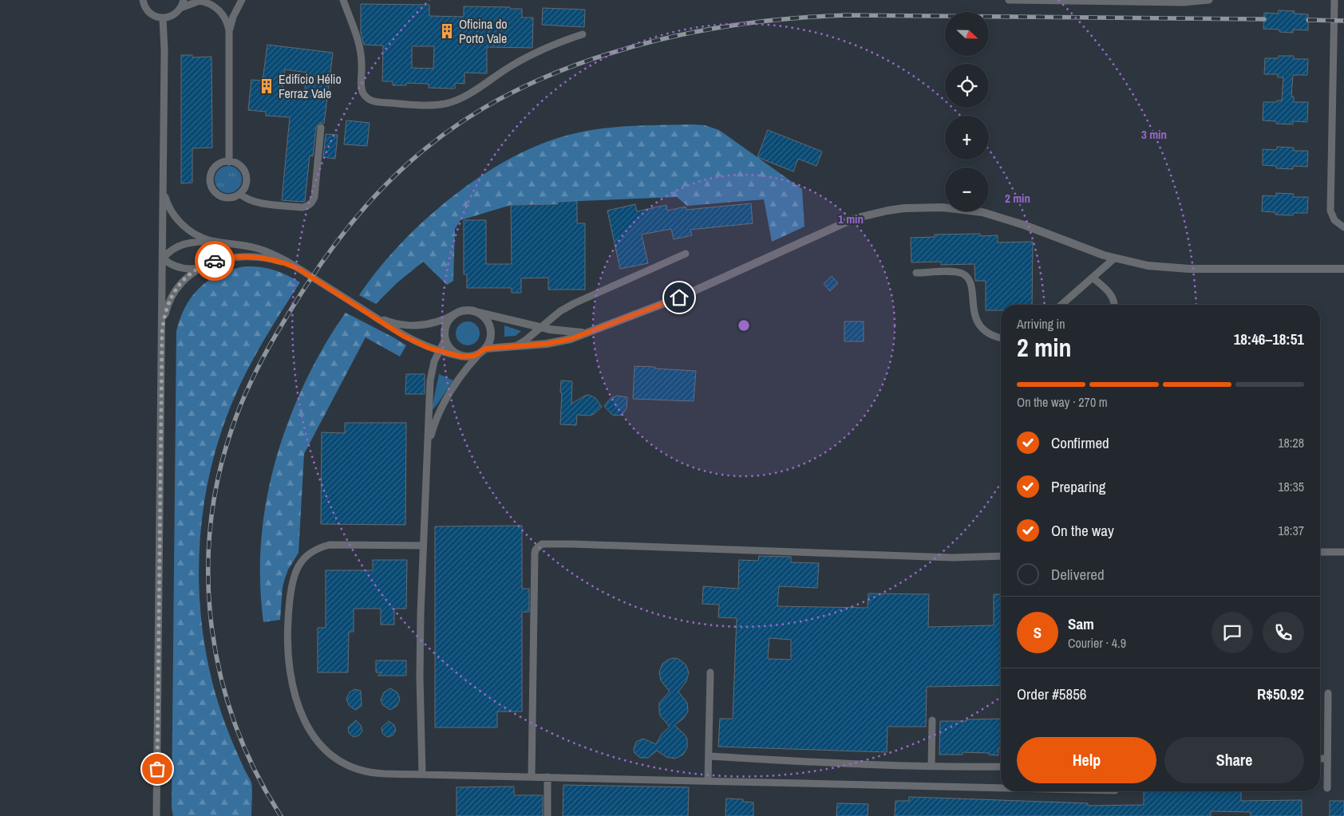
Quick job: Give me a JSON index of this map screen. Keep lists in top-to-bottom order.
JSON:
{
  "places": {
    "building": ["Oficina do Porto Vale", "Edifício Hélio Ferraz Vale"]
  },
  "north": "right",
  "page": {
    "map_buttons": ["+", "−"],
    "heading": ["2 min", "Arriving in", "18:46–18:51"],
    "panel": [
      "Sam",
      "Courier · 4.9",
      "Order #5856",
      "R$50.92"
    ],
    "bar": "On the way · 270 m",
    "list": [
      ["Confirmed", "18:28"],
      ["Preparing", "18:35"],
      ["On the way", "18:37"],
      "Delivered"
    ],
    "round": "S",
    "buttons": ["Help", "Share"]
  },
  "rings": ["3 min", "2 min", "1 min"]
}
